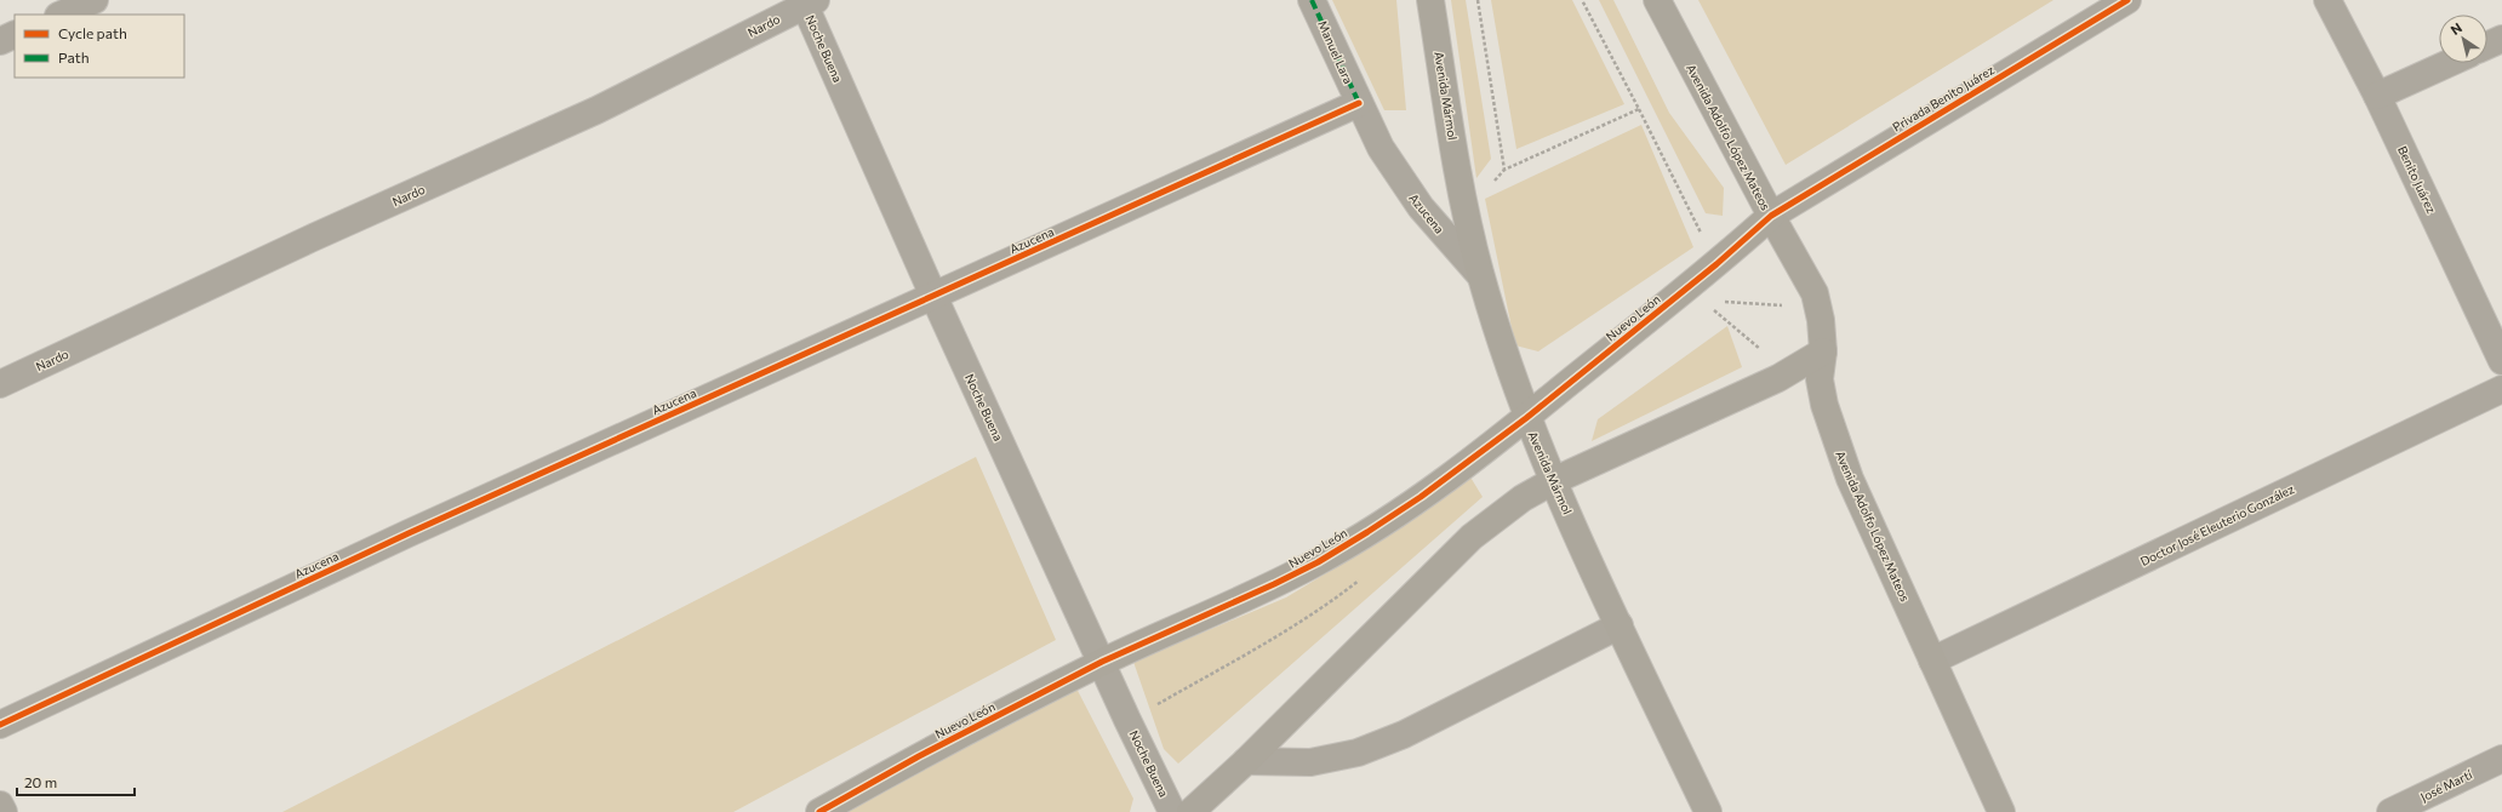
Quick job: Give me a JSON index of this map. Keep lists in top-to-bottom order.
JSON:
{
  "streets": {
    "street": [
      "Nardo",
      "Noche Buena",
      "Manuel Lara",
      "Avenida Mármol",
      "Privada Benito Juárez",
      "Avenida Adolfo López Mateos",
      "Benito Juárez",
      "Azucena",
      "Nuevo León",
      "Doctor José Eleuterio González",
      "José Martí"
    ]
  },
  "crossings": [
    ["Nardo", "Noche Buena"],
    ["Noche Buena", "Azucena"],
    ["Noche Buena", "Nuevo León"],
    ["Manuel Lara", "Azucena"],
    ["Avenida Mármol", "Azucena"],
    ["Avenida Mármol", "Nuevo León"],
    ["Privada Benito Juárez", "Avenida Adolfo López Mateos"],
    ["Privada Benito Juárez", "Nuevo León"],
    ["Avenida Adolfo López Mateos", "Nuevo León"],
    ["Avenida Adolfo López Mateos", "Doctor José Eleuterio González"]
  ],
  "legend": ["Cycle path", "Path"],
  "scale_bar": "20 m",
  "north": "top left"
}
